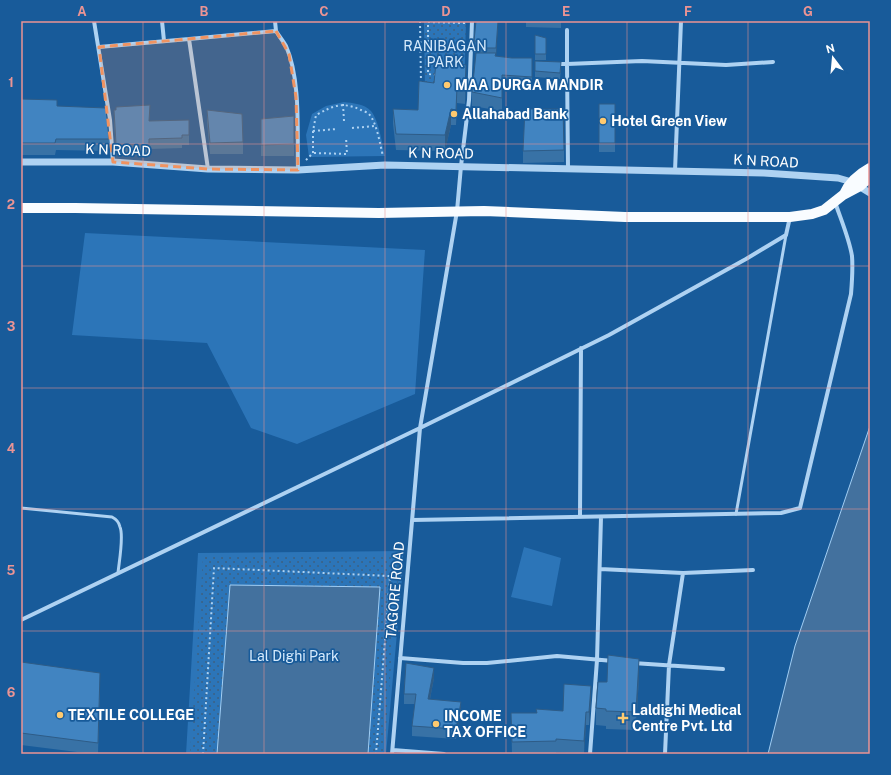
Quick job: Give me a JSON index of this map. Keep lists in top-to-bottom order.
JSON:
{
  "streets": {
    "street": ["K N ROAD", "TAGORE ROAD"]
  },
  "crossings": [
    ["K N ROAD", "TAGORE ROAD"]
  ],
  "parks": ["RANIBAGAN PARK", "Lal Dighi Park"],
  "places": {
    "other": [
      "MAA DURGA MANDIR",
      "Allahabad Bank",
      "Hotel Green View",
      "TEXTILE COLLEGE",
      "INCOME TAX OFFICE"
    ],
    "health": ["Laldighi Medical Centre Pvt. Ltd"]
  },
  "north": "top",
  "grid": {
    "columns": [
      "A",
      "B",
      "C",
      "D",
      "E",
      "F",
      "G"
    ],
    "rows": [
      "1",
      "2",
      "3",
      "4",
      "5",
      "6"
    ]
  }
}
